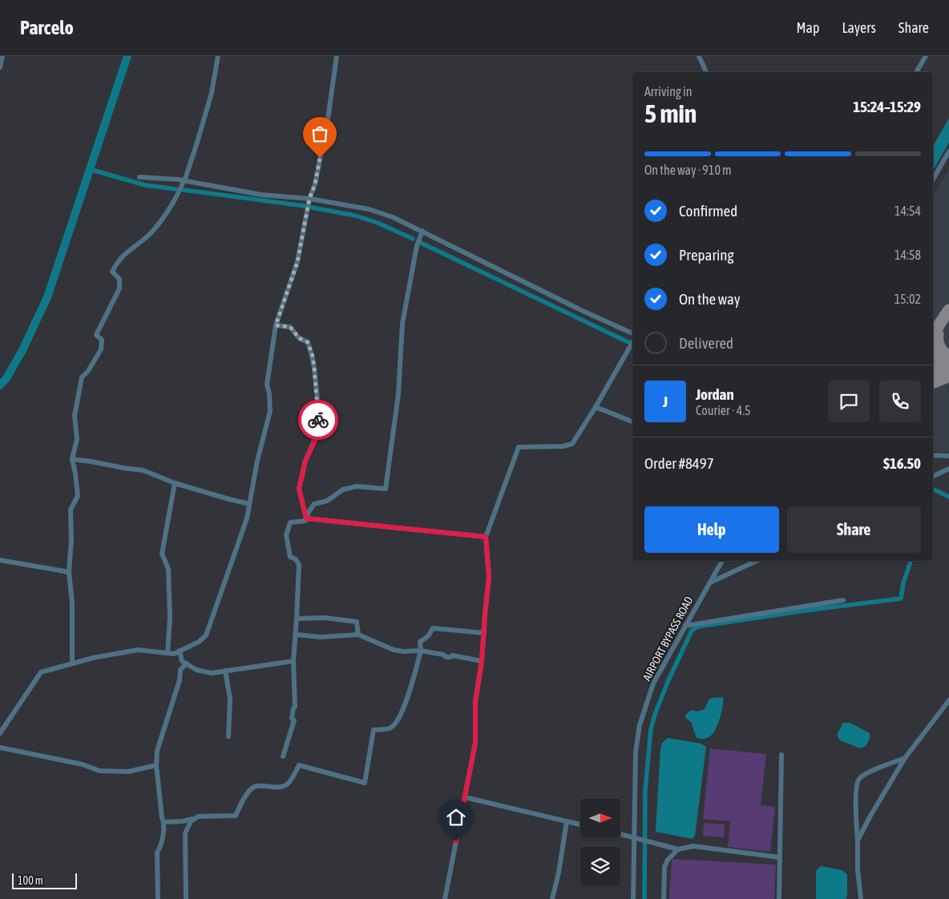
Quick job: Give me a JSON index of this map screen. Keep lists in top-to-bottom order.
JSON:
{
  "streets": {
    "street": ["AIRPORT BYPASS ROAD"]
  },
  "scale_bar": "100 m",
  "north": "right",
  "page": {
    "header": "Parcelo",
    "nav": ["Map", "Layers", "Share"],
    "heading": ["5 min", "Arriving in", "15:24–15:29"],
    "panel": [
      "Jordan",
      "Courier · 4.5",
      "Order #8497",
      "$16.50"
    ],
    "bar": "On the way · 910 m",
    "list": [
      ["Confirmed", "14:54"],
      ["Preparing", "14:58"],
      ["On the way", "15:02"],
      "Delivered"
    ],
    "round": "J",
    "buttons": ["Help", "Share"],
    "scale": "100 m"
  }
}
